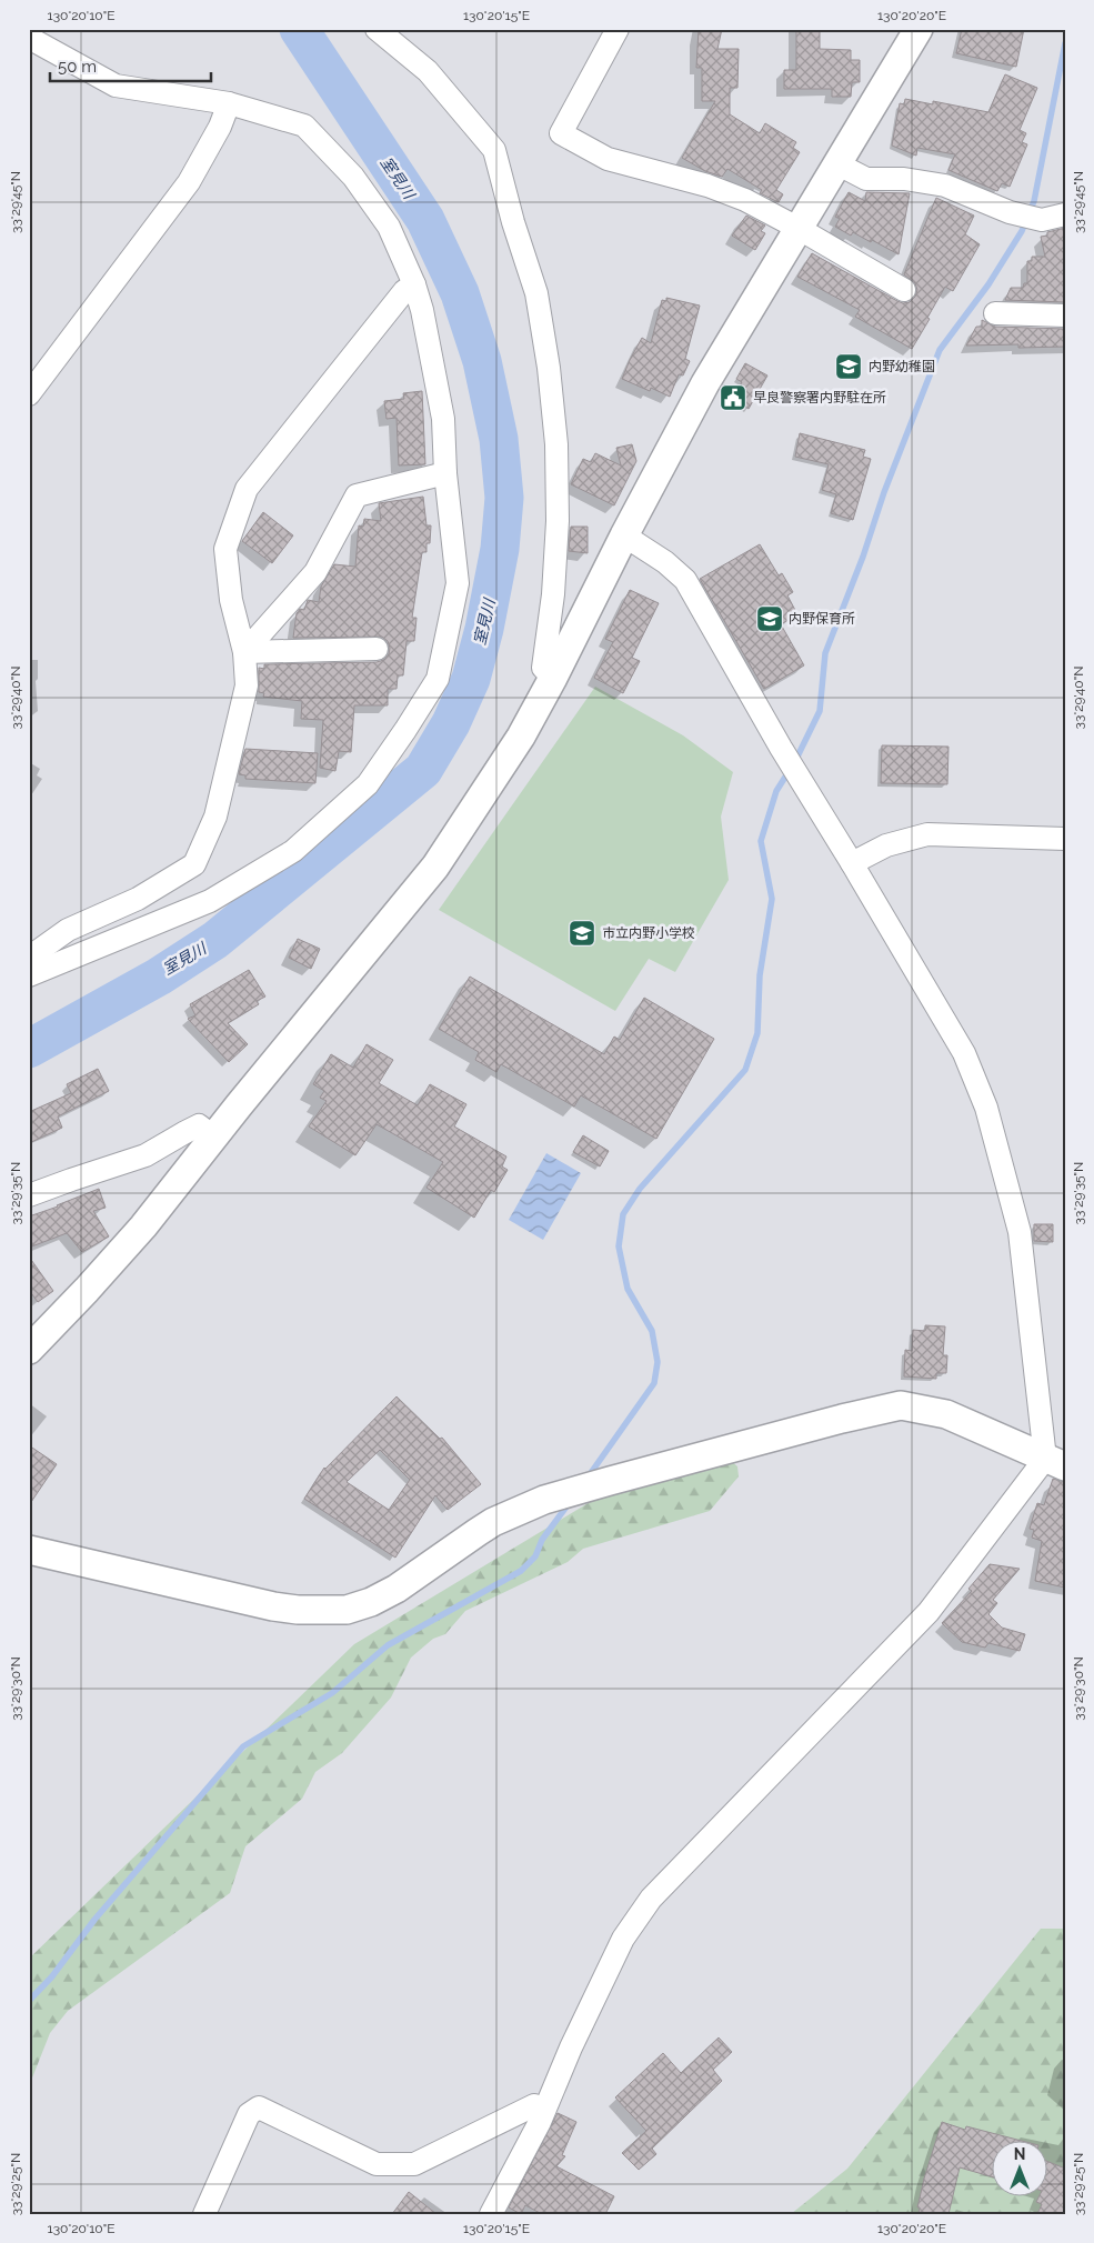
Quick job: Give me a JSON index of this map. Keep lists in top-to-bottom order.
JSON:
{
  "water": ["室見川"],
  "places": {
    "school or university": ["内野幼稚園", "内野保育所", "市立内野小学校"],
    "public building": ["早良警察署内野駐在所"]
  },
  "scale_bar": "50 m",
  "north": "top",
  "coordinates": [
    "130°20'10\"E",
    "130°20'15\"E",
    "130°20'20\"E",
    "33°29'45\"N",
    "33°29'40\"N",
    "33°29'35\"N",
    "33°29'30\"N",
    "33°29'25\"N"
  ]
}
